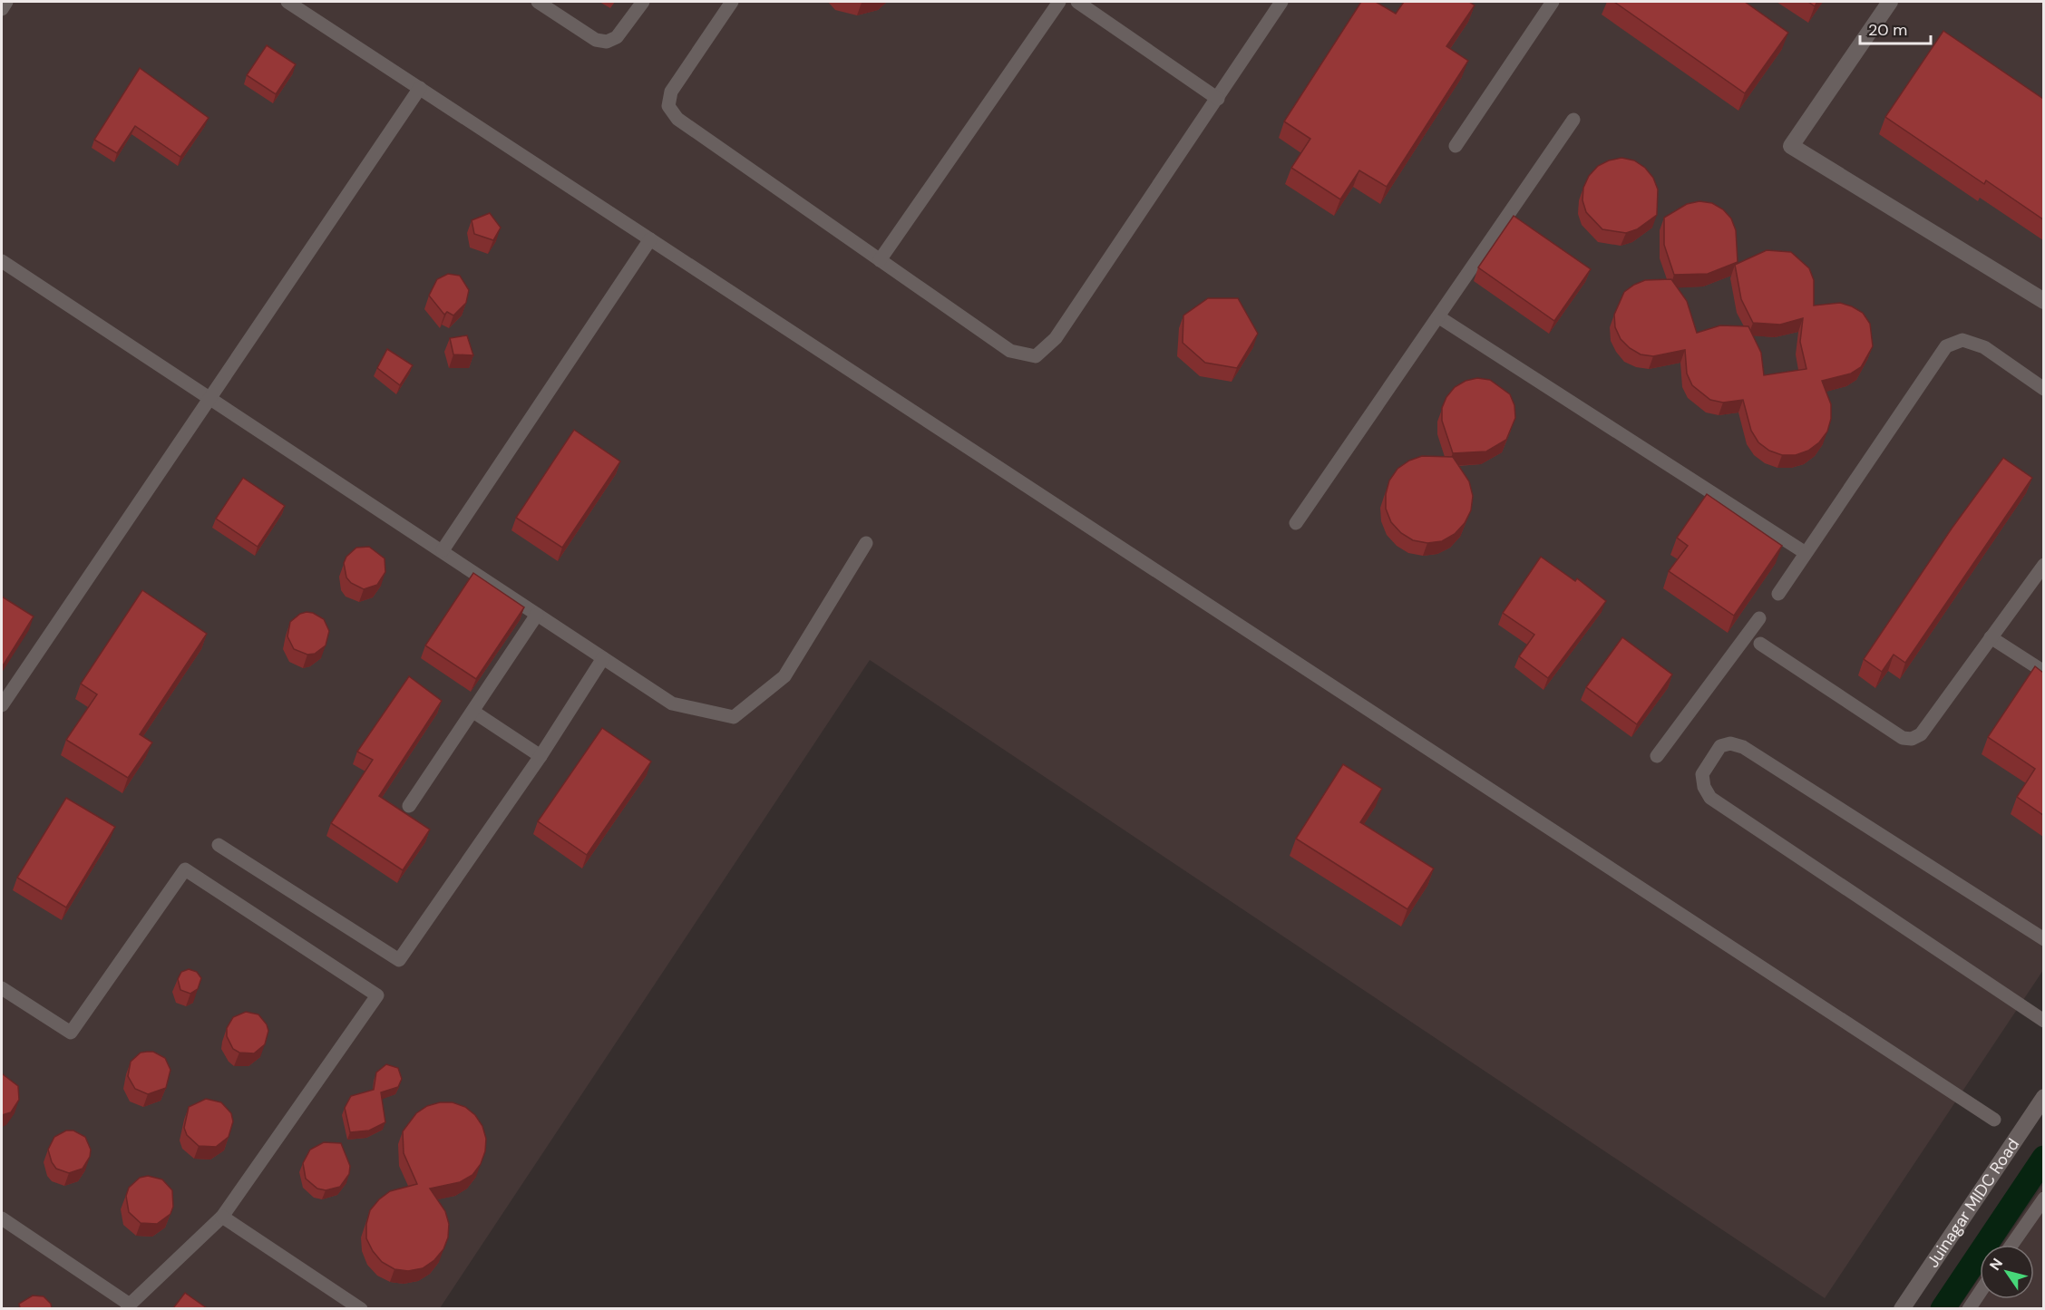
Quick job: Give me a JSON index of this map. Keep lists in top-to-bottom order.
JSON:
{
  "streets": {
    "street": ["Juinagar MIDC Road"]
  },
  "scale_bar": "20 m",
  "north": "top left"
}
